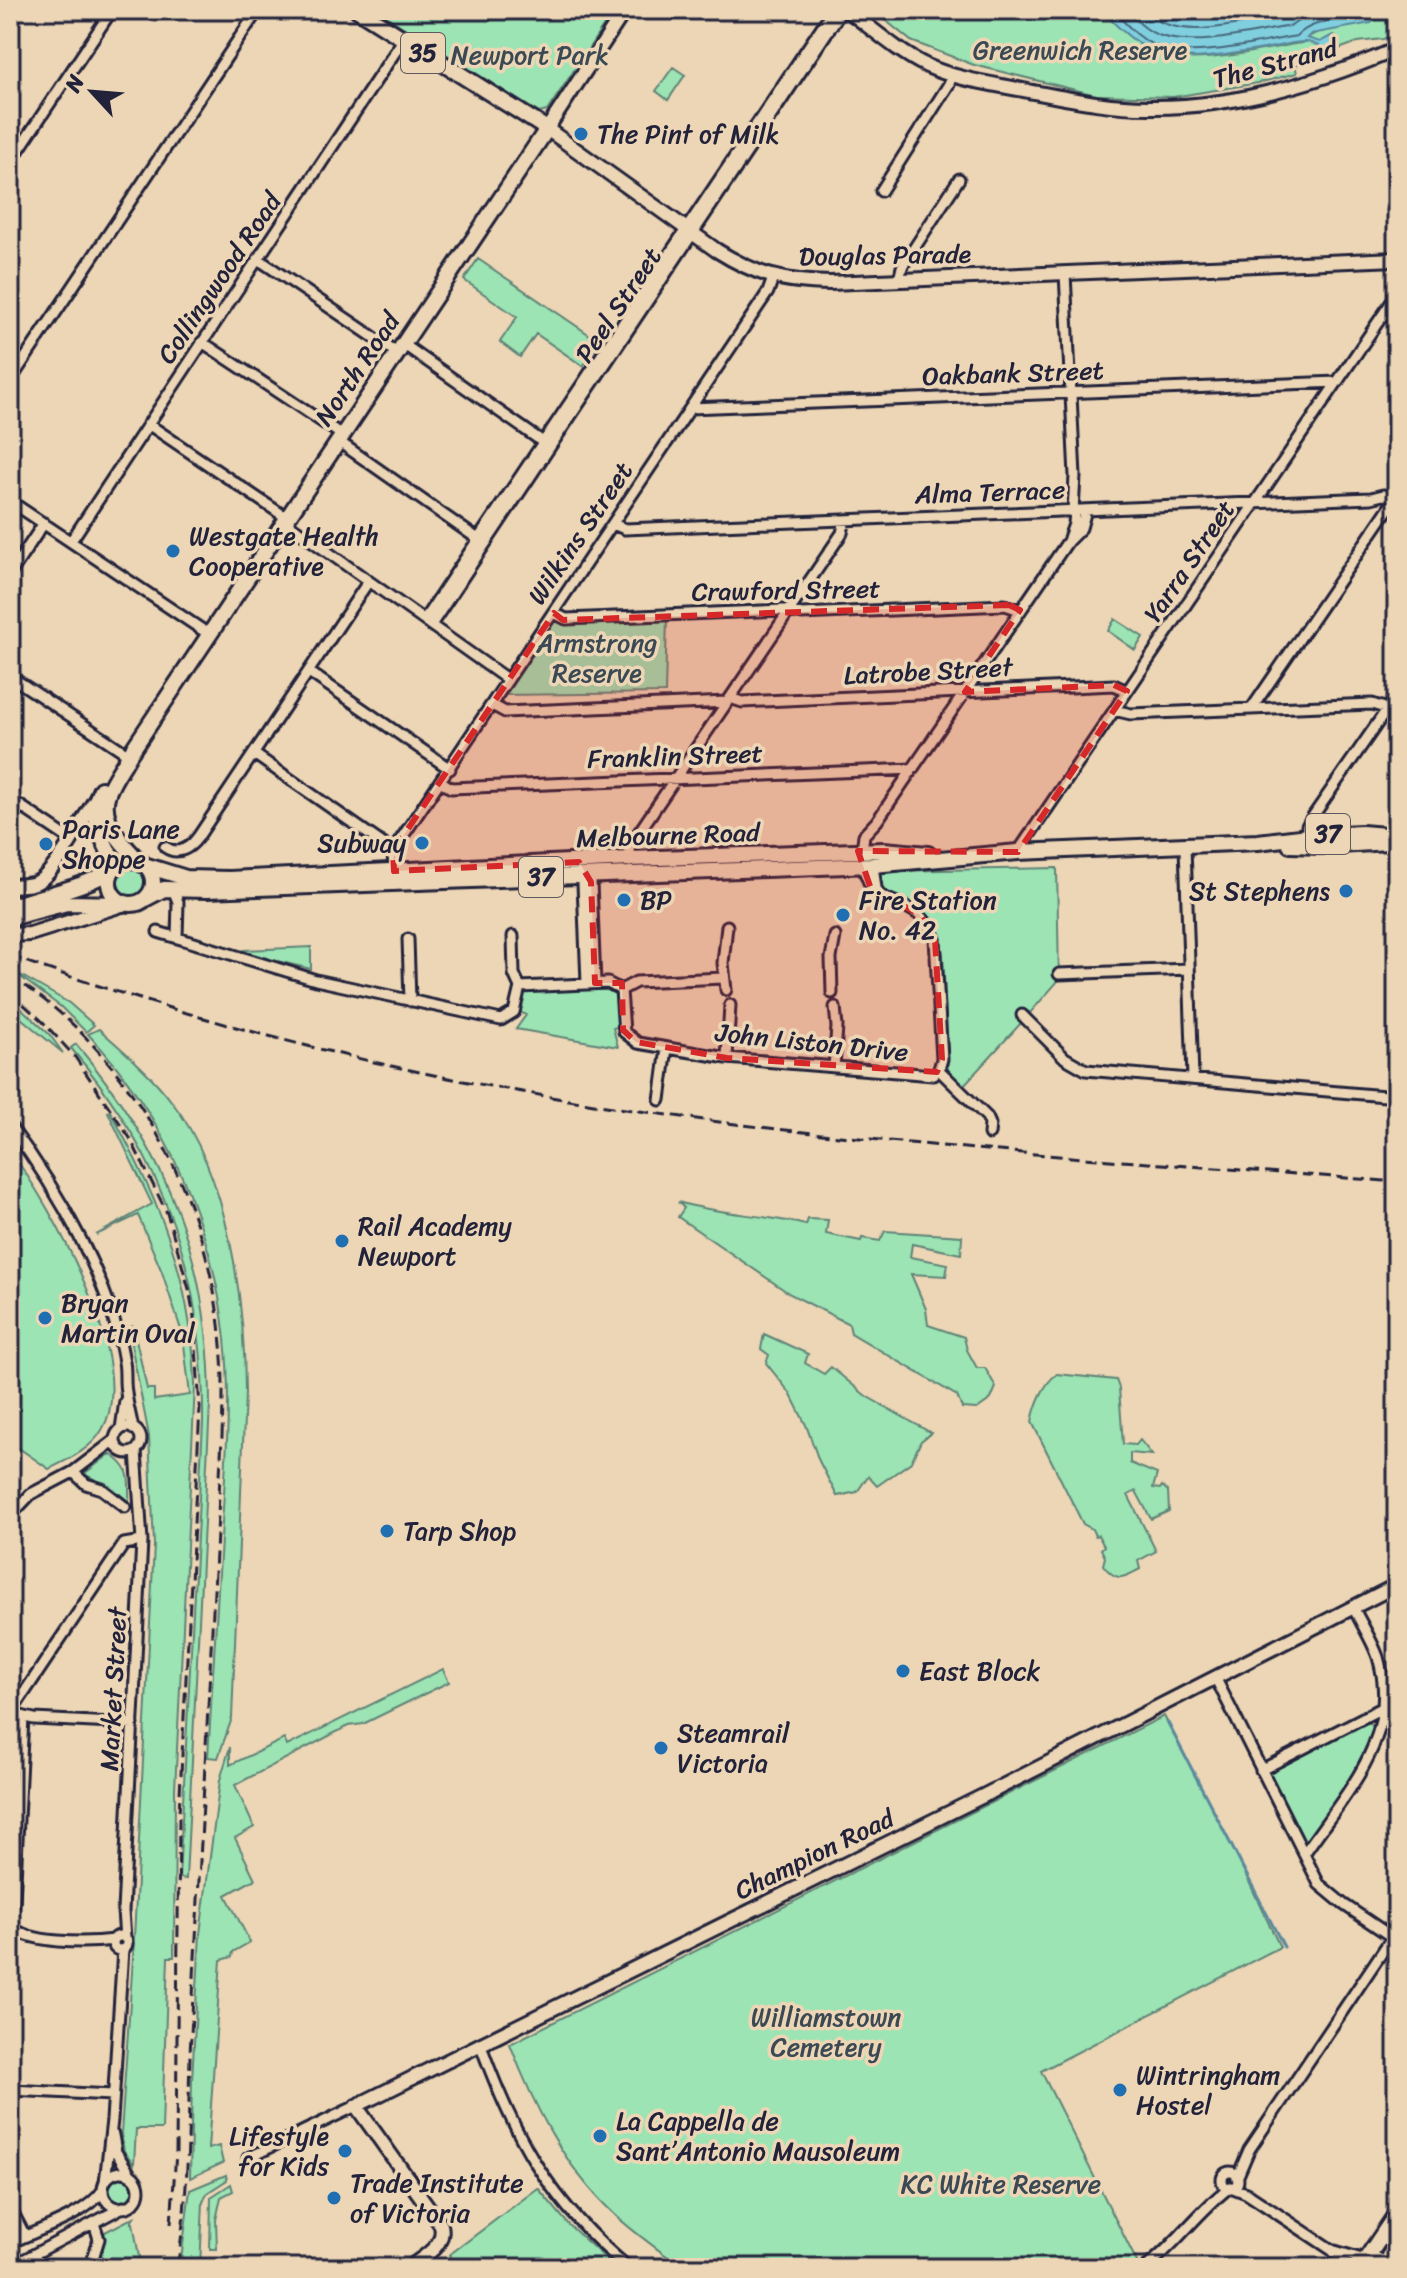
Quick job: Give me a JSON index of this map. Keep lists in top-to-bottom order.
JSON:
{
  "streets": {
    "main road": [
      "35",
      "Douglas Parade",
      "North Road",
      "37",
      "Melbourne Road"
    ],
    "street": [
      "The Strand",
      "Collingwood Road",
      "Peel Street",
      "Oakbank Street",
      "Alma Terrace",
      "Wilkins Street",
      "Yarra Street",
      "Crawford Street",
      "Latrobe Street",
      "Franklin Street",
      "John Liston Drive",
      "Market Street",
      "Champion Road"
    ]
  },
  "crossings": [
    ["The Strand", "Peel Street"],
    ["Douglas Parade", "Collingwood Road"],
    ["Douglas Parade", "Peel Street"],
    ["Douglas Parade", "North Road"],
    ["Douglas Parade", "Wilkins Street"],
    ["North Road", "37"],
    ["North Road", "Melbourne Road"],
    ["Oakbank Street", "Wilkins Street"],
    ["Oakbank Street", "Yarra Street"],
    ["Alma Terrace", "Wilkins Street"],
    ["Alma Terrace", "Yarra Street"],
    ["Wilkins Street", "Crawford Street"],
    ["Wilkins Street", "Latrobe Street"],
    ["Wilkins Street", "Franklin Street"],
    ["Yarra Street", "Latrobe Street"],
    ["Yarra Street", "Melbourne Road"],
    ["37", "Melbourne Road"],
    ["Melbourne Road", "John Liston Drive"]
  ],
  "parks": [
    "Greenwich Reserve",
    "Newport Park",
    "Armstrong Reserve",
    "Williamstown Cemetery",
    "KC White Reserve"
  ],
  "places": [
    "The Pint of Milk",
    "Westgate Health Cooperative",
    "Subway",
    "Paris Lane Shoppe",
    "St Stephens",
    "BP",
    "Fire Station No. 42",
    "Rail Academy Newport",
    "Bryan Martin Oval",
    "Tarp Shop",
    "East Block",
    "Steamrail Victoria",
    "Wintringham Hostel",
    "La Cappella de Sant’Antonio Mausoleum",
    "Lifestyle for Kids",
    "Trade Institute of Victoria"
  ],
  "north": "top left"
}
